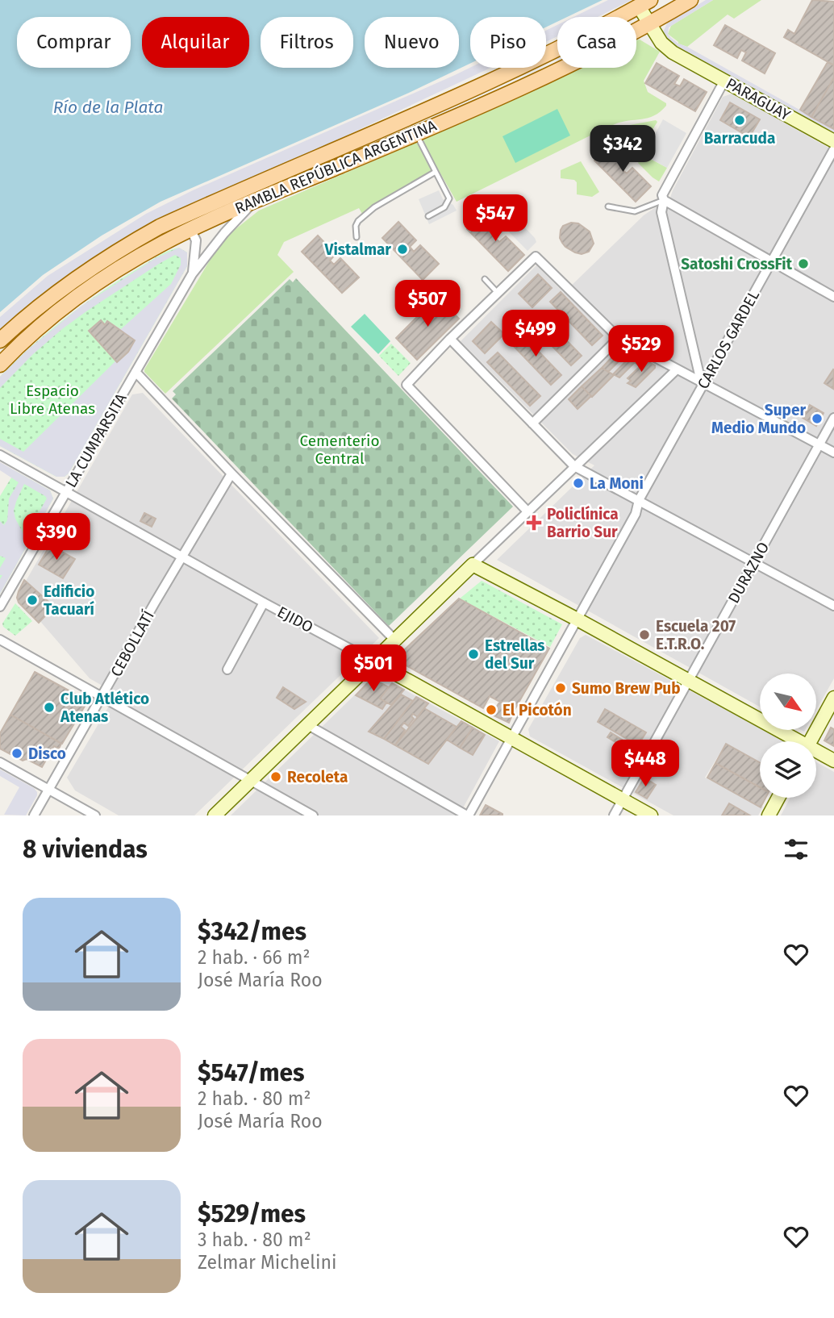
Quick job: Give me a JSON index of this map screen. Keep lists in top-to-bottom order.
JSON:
{
  "streets": {
    "main road": ["RAMBLA REPÚBLICA ARGENTINA"],
    "street": [
      "PARAGUAY",
      "CARLOS GARDEL",
      "LA CUMPARSITA",
      "DURAZNO",
      "EJIDO",
      "CEBOLLATÍ"
    ]
  },
  "crossings": [
    ["PARAGUAY", "RAMBLA REPÚBLICA ARGENTINA"],
    ["RAMBLA REPÚBLICA ARGENTINA", "LA CUMPARSITA"],
    ["CARLOS GARDEL", "EJIDO"],
    ["LA CUMPARSITA", "EJIDO"],
    ["DURAZNO", "EJIDO"],
    ["EJIDO", "CEBOLLATÍ"]
  ],
  "water": ["Río de la Plata"],
  "parks": ["Espacio Libre Atenas", "Cementerio Central"],
  "places": {
    "other": [
      "Barracuda",
      "Vistalmar",
      "Satoshi CrossFit",
      "Super Medio Mundo",
      "La Moni",
      "Edificio Tacuarí",
      "Escuela 207 E.T.R.O.",
      "Estrellas del Sur",
      "Sumo Brew Pub",
      "Club Atlético Atenas",
      "El Picotón",
      "Disco",
      "Recoleta"
    ],
    "health": ["Policlínica Barrio Sur"]
  },
  "north": "bottom right",
  "page": {
    "chip": [
      "Comprar",
      "Alquilar",
      "Filtros",
      "Nuevo",
      "Piso",
      "Casa"
    ],
    "price": [
      "$342",
      "$547",
      "$507",
      "$499",
      "$529",
      "$390",
      "$501",
      "$448"
    ],
    "heading": "8 viviendas",
    "list": [
      {
        "name": "$342/mes",
        "note": "2 hab. · 66 m² · José María Roo"
      },
      {
        "name": "$547/mes",
        "note": "2 hab. · 80 m² · José María Roo"
      },
      {
        "name": "$529/mes",
        "note": "3 hab. · 80 m² · Zelmar Michelini"
      }
    ]
  }
}
